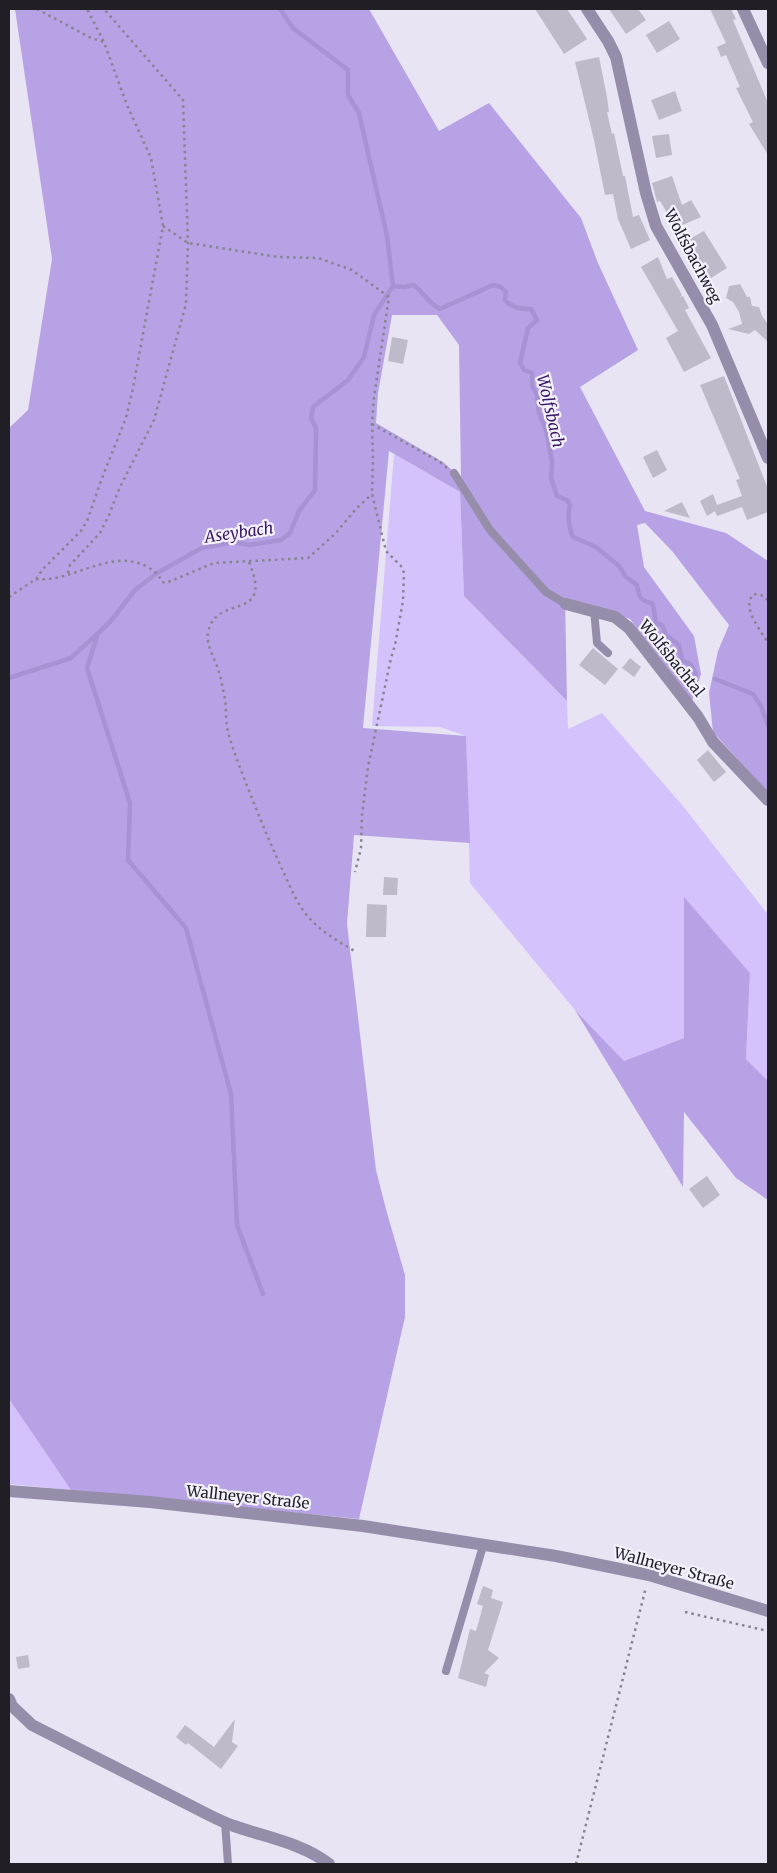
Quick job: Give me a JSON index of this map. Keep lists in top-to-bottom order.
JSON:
{
  "streets": {
    "street": ["Wolfsbachweg", "Wolfsbachtal", "Wallneyer Straße"]
  },
  "water": ["Wolfsbach", "Aseybach"]
}
